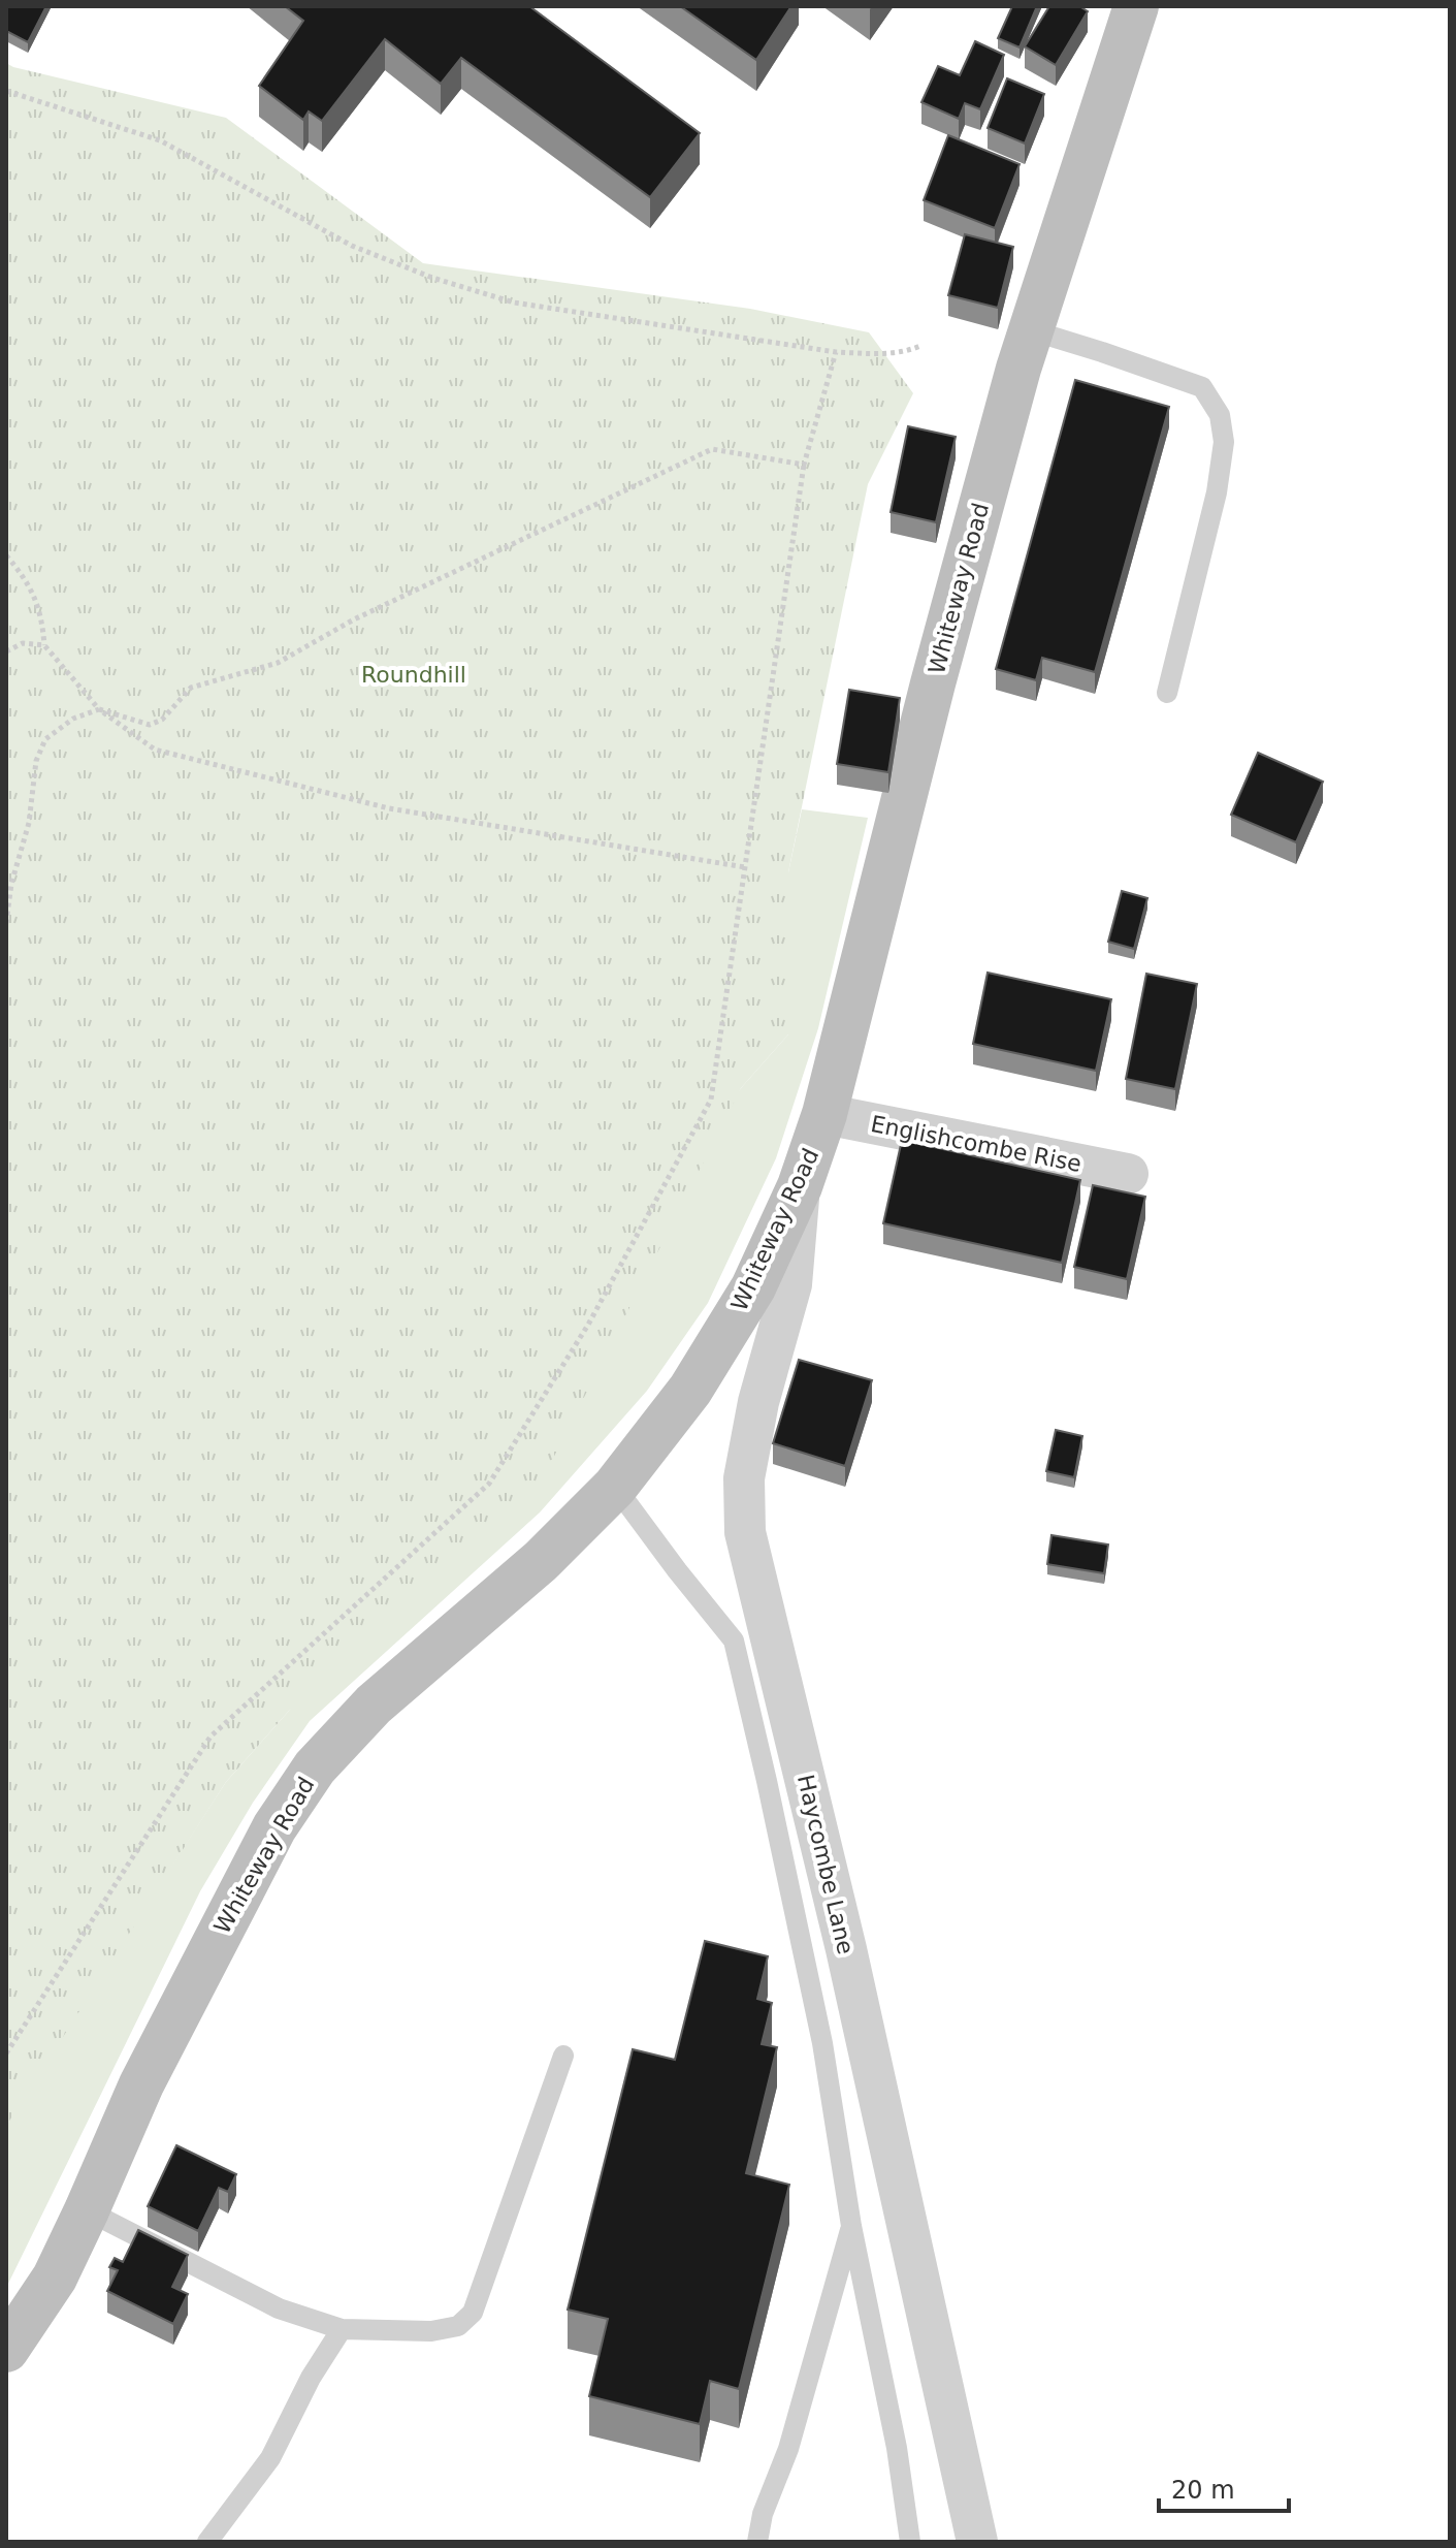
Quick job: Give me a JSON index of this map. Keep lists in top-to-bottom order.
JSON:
{
  "streets": {
    "street": ["Whiteway Road", "Englishcombe Rise", "Haycombe Lane"]
  },
  "crossings": [
    ["Whiteway Road", "Englishcombe Rise"],
    ["Whiteway Road", "Haycombe Lane"]
  ],
  "parks": ["Roundhill"],
  "scale_bar": "20 m"
}
